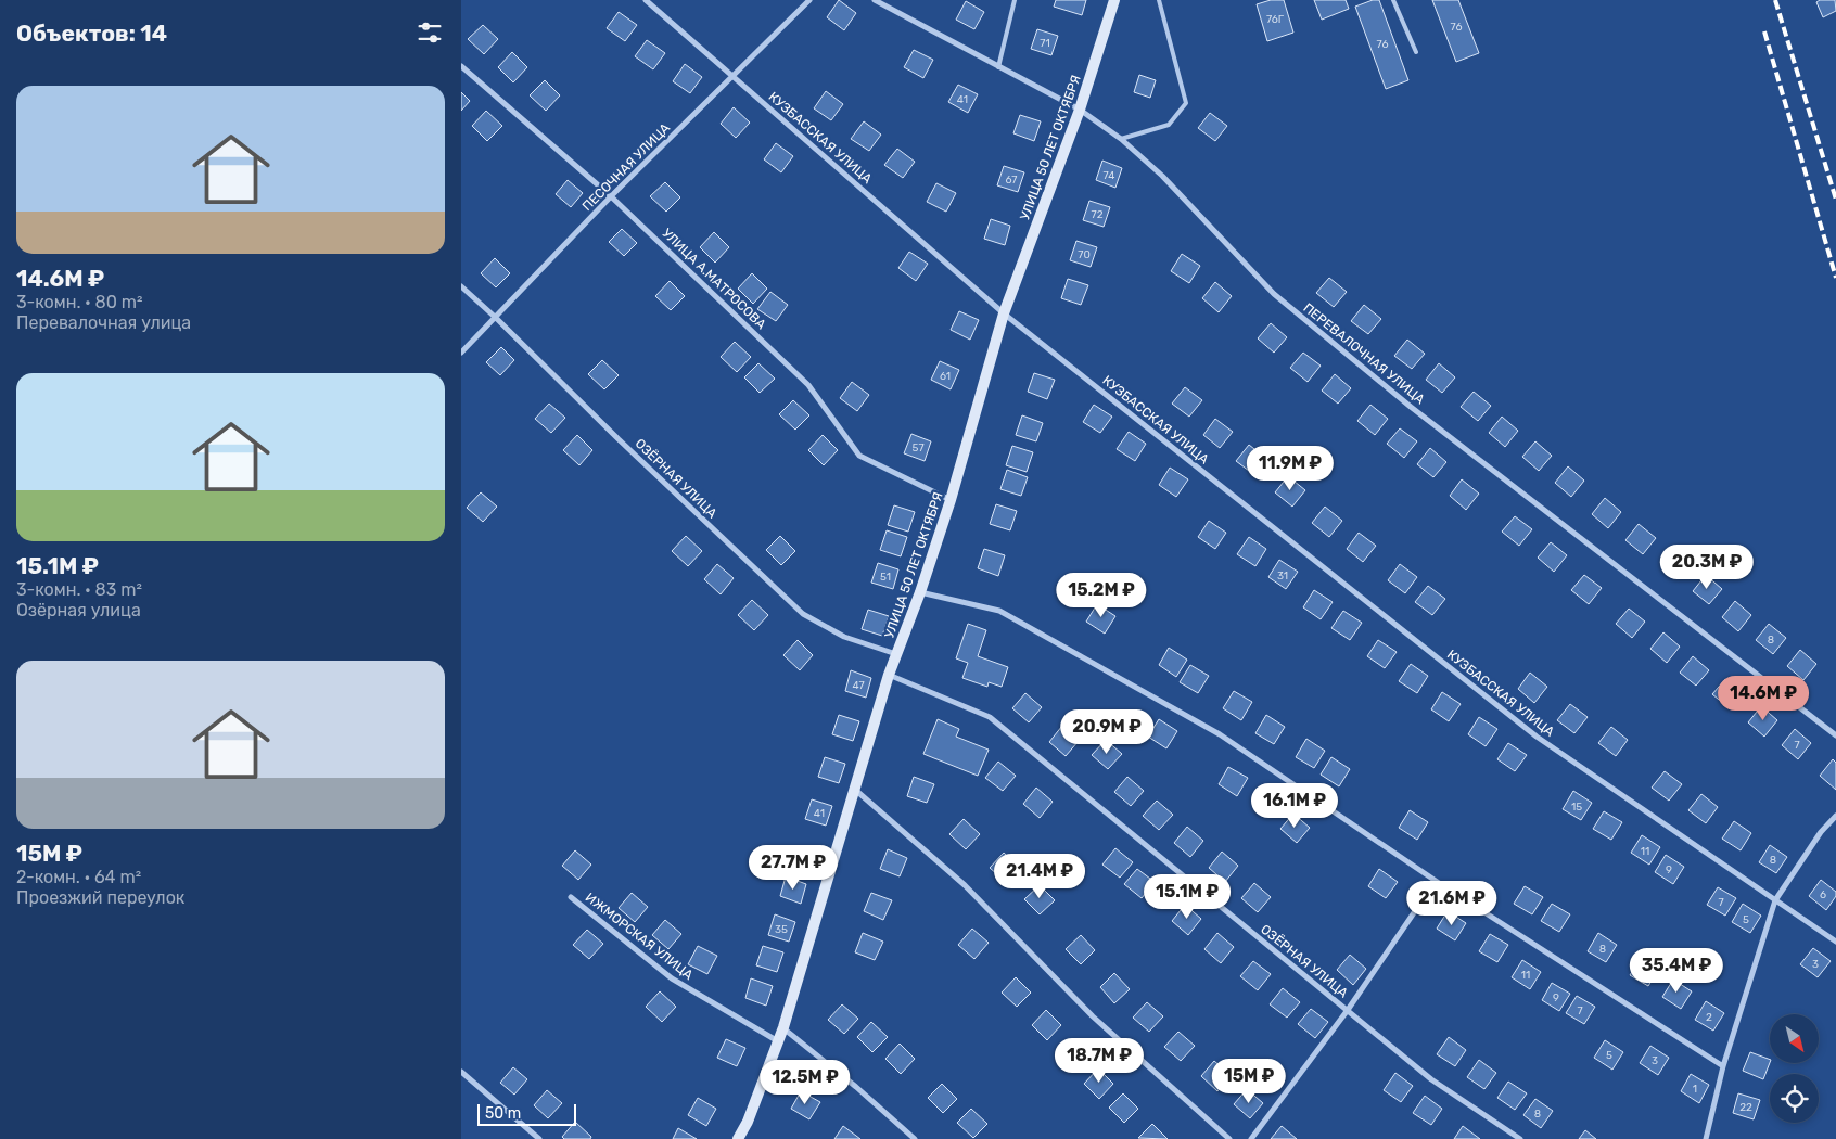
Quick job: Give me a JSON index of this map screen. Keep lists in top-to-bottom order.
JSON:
{
  "streets": {
    "main road": ["УЛИЦА 50 ЛЕТ ОКТЯБРЯ"],
    "street": [
      "КУЗБАССКАЯ УЛИЦА",
      "ПЕСОЧНАЯ УЛИЦА",
      "УЛИЦА А.МАТРОСОВА",
      "ПЕРЕВАЛОЧНАЯ УЛИЦА",
      "ОЗЁРНАЯ УЛИЦА",
      "ИЖМОРСКАЯ УЛИЦА"
    ]
  },
  "crossings": [
    ["КУЗБАССКАЯ УЛИЦА", "УЛИЦА 50 ЛЕТ ОКТЯБРЯ"],
    ["КУЗБАССКАЯ УЛИЦА", "ПЕСОЧНАЯ УЛИЦА"],
    ["УЛИЦА 50 ЛЕТ ОКТЯБРЯ", "УЛИЦА А.МАТРОСОВА"],
    ["УЛИЦА 50 ЛЕТ ОКТЯБРЯ", "ПЕРЕВАЛОЧНАЯ УЛИЦА"],
    ["УЛИЦА 50 ЛЕТ ОКТЯБРЯ", "ОЗЁРНАЯ УЛИЦА"],
    ["УЛИЦА 50 ЛЕТ ОКТЯБРЯ", "ИЖМОРСКАЯ УЛИЦА"],
    ["ПЕСОЧНАЯ УЛИЦА", "УЛИЦА А.МАТРОСОВА"],
    ["ПЕСОЧНАЯ УЛИЦА", "ОЗЁРНАЯ УЛИЦА"]
  ],
  "house_numbers": [
    "76Г",
    "76",
    "71",
    "76",
    "41",
    "74",
    "67",
    "72",
    "70",
    "61",
    "57",
    "31",
    "51",
    "8",
    "47",
    "7",
    "15",
    "41",
    "11",
    "8",
    "9",
    "6",
    "7",
    "5",
    "35",
    "8",
    "3",
    "11",
    "9",
    "7",
    "2",
    "5",
    "3",
    "1",
    "22",
    "8"
  ],
  "scale_bar": "50 m",
  "north": "bottom right",
  "page": {
    "heading": "Объектов: 14",
    "list": [
      {
        "name": "14.6M ₽",
        "note": "3-комн. · 80 m² · Перевалочная улица"
      },
      {
        "name": "15.1M ₽",
        "note": "3-комн. · 83 m² · Озёрная улица"
      },
      {
        "name": "15M ₽",
        "note": "2-комн. · 64 m² · Проезжий переулок"
      }
    ],
    "price": [
      "11.9M ₽",
      "20.3M ₽",
      "15.2M ₽",
      "14.6M ₽",
      "20.9M ₽",
      "16.1M ₽",
      "27.7M ₽",
      "21.4M ₽",
      "15.1M ₽",
      "21.6M ₽",
      "35.4M ₽",
      "18.7M ₽",
      "15M ₽",
      "12.5M ₽"
    ],
    "scale": "50 m"
  }
}
